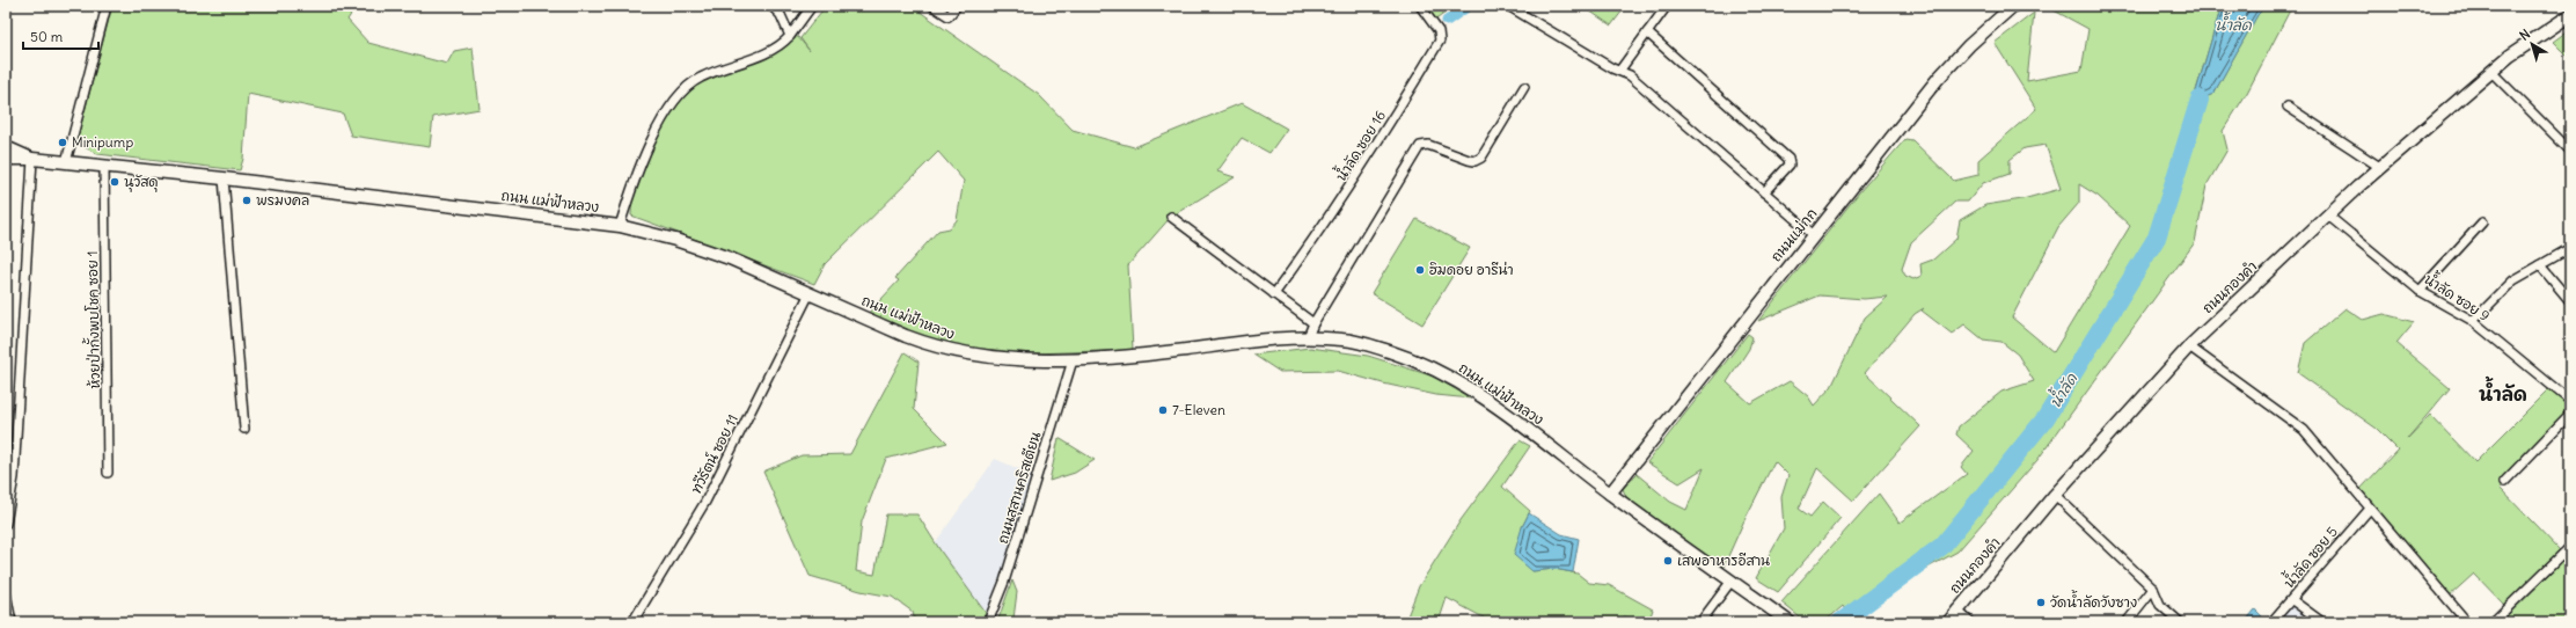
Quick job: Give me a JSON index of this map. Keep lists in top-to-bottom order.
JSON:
{
  "streets": {
    "street": [
      "น้ำลัด ซอย 16",
      "ถนน แม่ฟ้าหลวง",
      "ถนนแม่กก",
      "ถนนกองคำ",
      "น้ำลัด ซอย 9",
      "ห้วยป่ากั้งพบโชค ซอย 1",
      "ทวีรัตน์ ซอย 11",
      "ถนนสุสานคริสเตียน",
      "น้ำลัด ซอย 5"
    ]
  },
  "crossings": [
    ["ถนน แม่ฟ้าหลวง", "ถนนแม่กก"],
    ["ถนน แม่ฟ้าหลวง", "ห้วยป่ากั้งพบโชค ซอย 1"],
    ["ถนน แม่ฟ้าหลวง", "ทวีรัตน์ ซอย 11"],
    ["ถนน แม่ฟ้าหลวง", "ถนนสุสานคริสเตียน"],
    ["ถนนกองคำ", "น้ำลัด ซอย 9"]
  ],
  "districts": ["น้ำลัด"],
  "water": ["น้ำลัด"],
  "places": [
    "Minipump",
    "นุวัสดุ",
    "พรมงคล",
    "ฮิมดอย อารีน่า",
    "7-Eleven",
    "เสพอาหารอีสาน",
    "วัดน้ำลัดวังซาง"
  ],
  "scale_bar": "50 m",
  "north": "top left"
}
